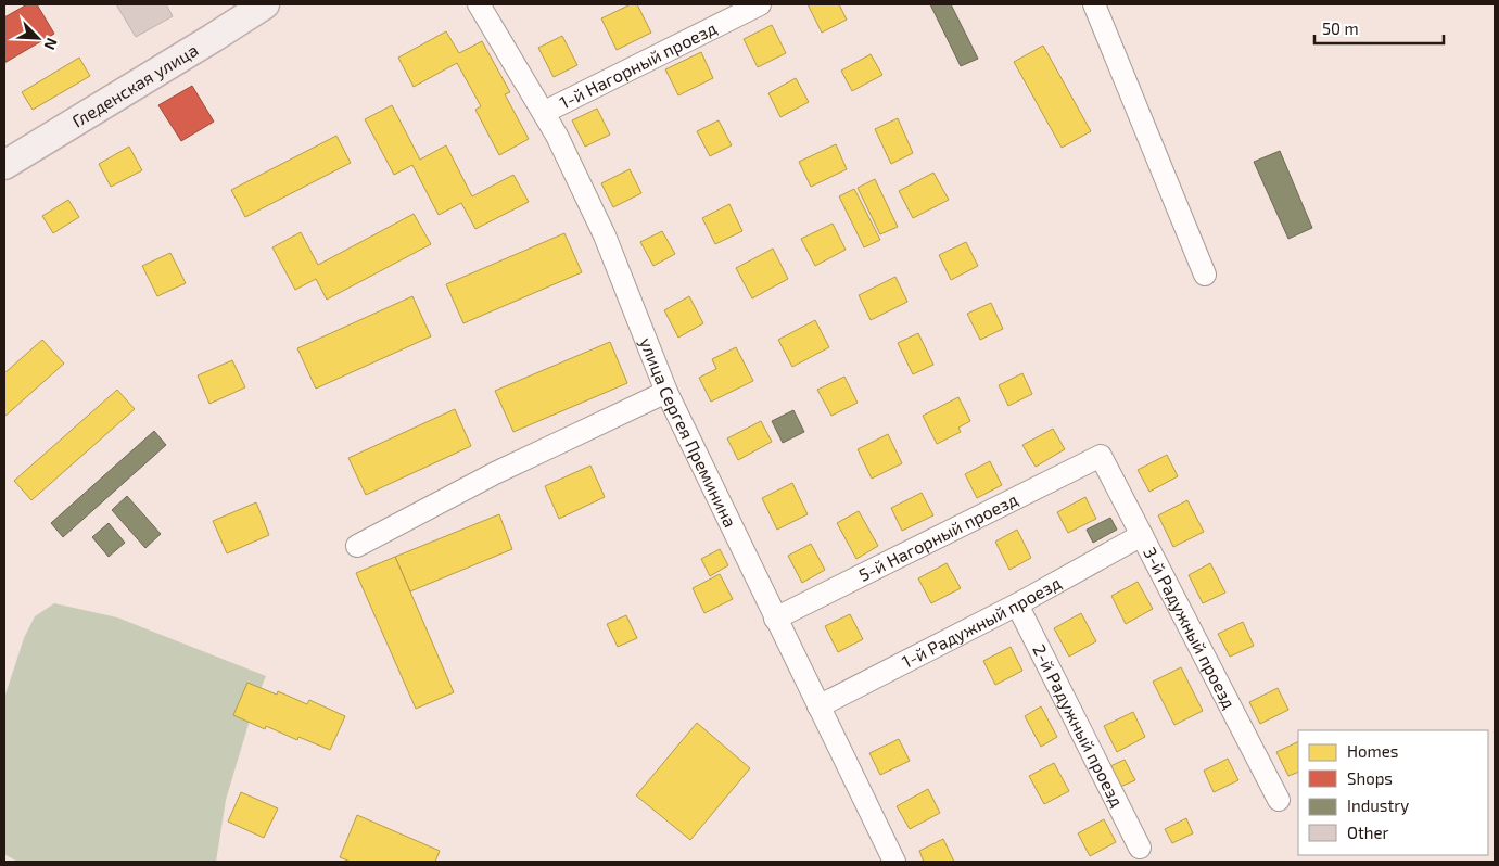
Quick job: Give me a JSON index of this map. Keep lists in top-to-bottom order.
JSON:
{
  "streets": {
    "main road": ["Гледенская улица"],
    "street": [
      "1-й Нагорный проезд",
      "улица Сергея Преминина",
      "5-й Нагорный проезд",
      "1-й Радужный проезд",
      "3-й Радужный проезд",
      "2-й Радужный проезд"
    ]
  },
  "crossings": [
    ["1-й Нагорный проезд", "улица Сергея Преминина"],
    ["улица Сергея Преминина", "5-й Нагорный проезд"],
    ["улица Сергея Преминина", "1-й Радужный проезд"],
    ["5-й Нагорный проезд", "3-й Радужный проезд"],
    ["1-й Радужный проезд", "3-й Радужный проезд"],
    ["1-й Радужный проезд", "2-й Радужный проезд"]
  ],
  "legend": [
    "Homes",
    "Shops",
    "Industry",
    "Other"
  ],
  "scale_bar": "50 m",
  "north": "bottom right"
}
